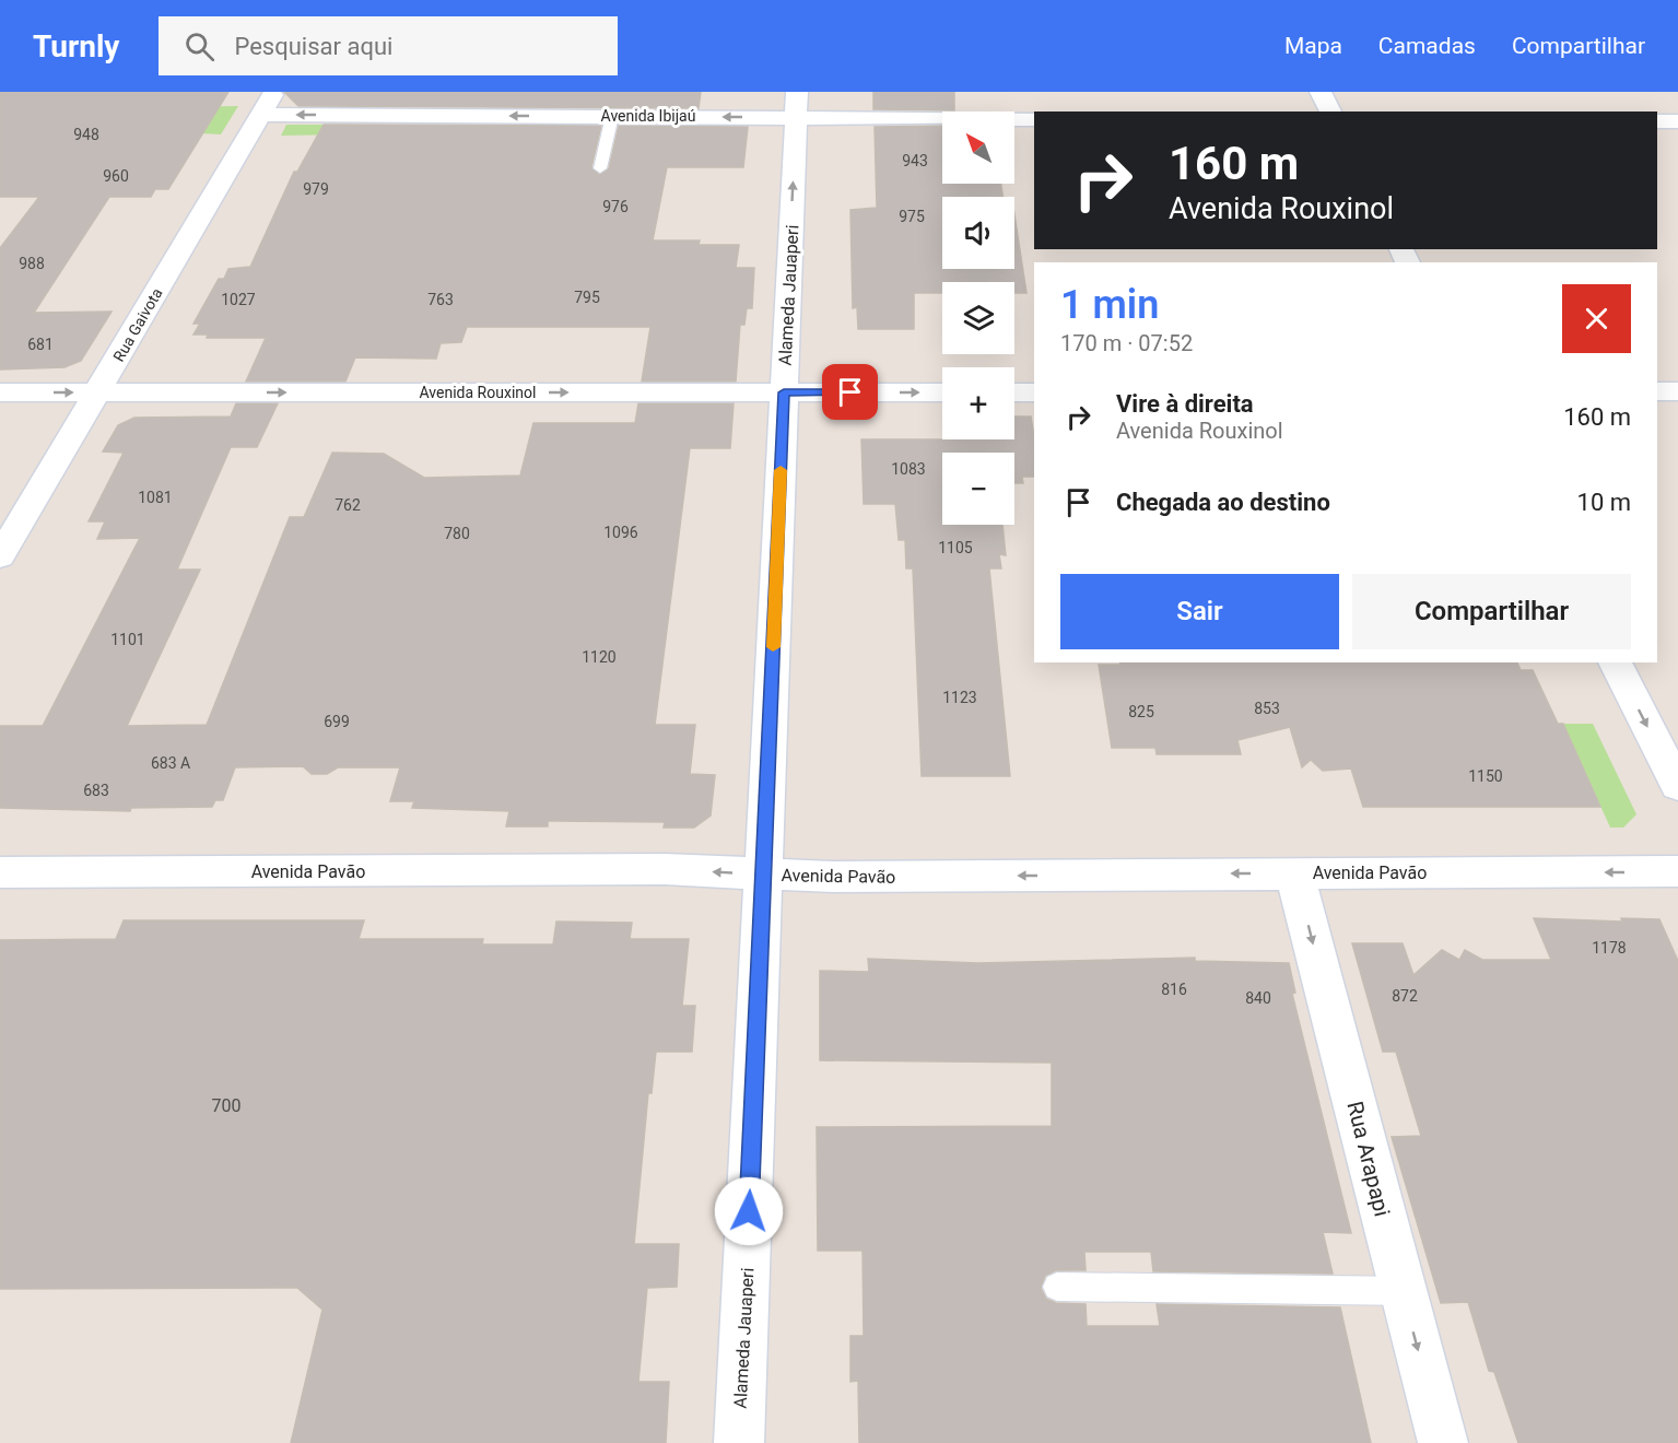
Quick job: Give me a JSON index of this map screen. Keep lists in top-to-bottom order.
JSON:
{
  "streets": {
    "street": [
      "Avenida Ibijaú",
      "Alameda Jauaperi",
      "Rua Gaivota",
      "Avenida Rouxinol",
      "Avenida Pavão",
      "Rua Arapapi"
    ]
  },
  "crossings": [
    ["Avenida Ibijaú", "Alameda Jauaperi"],
    ["Avenida Ibijaú", "Rua Gaivota"],
    ["Alameda Jauaperi", "Avenida Rouxinol"],
    ["Alameda Jauaperi", "Avenida Pavão"],
    ["Rua Gaivota", "Avenida Rouxinol"],
    ["Avenida Pavão", "Rua Arapapi"]
  ],
  "one_way": [
    "Avenida Ibijaú",
    "Avenida Rouxinol",
    "Avenida Pavão",
    "Rua Arapapi"
  ],
  "house_numbers": [
    "948",
    "943",
    "960",
    "979",
    "976",
    "975",
    "988",
    "795",
    "1027",
    "763",
    "681",
    "1083",
    "1081",
    "762",
    "1096",
    "780",
    "1105",
    "1101",
    "1120",
    "1123",
    "853",
    "825",
    "699",
    "683 A",
    "1150",
    "683",
    "1178",
    "816",
    "872",
    "840",
    "700"
  ],
  "north": "top left",
  "page": {
    "header": "Turnly",
    "search": "Pesquisar aqui",
    "nav": ["Mapa", "Camadas", "Compartilhar"],
    "map_buttons": ["+", "−"],
    "turn": ["160 m", "Avenida Rouxinol"],
    "heading": ["1 min", "170 m · 07:52"],
    "list": [
      {
        "name": "Vire à direita",
        "note": "Avenida Rouxinol",
        "value": "160 m"
      },
      {
        "name": "Chegada ao destino",
        "value": "10 m"
      }
    ],
    "buttons": ["Sair", "Compartilhar"]
  }
}
